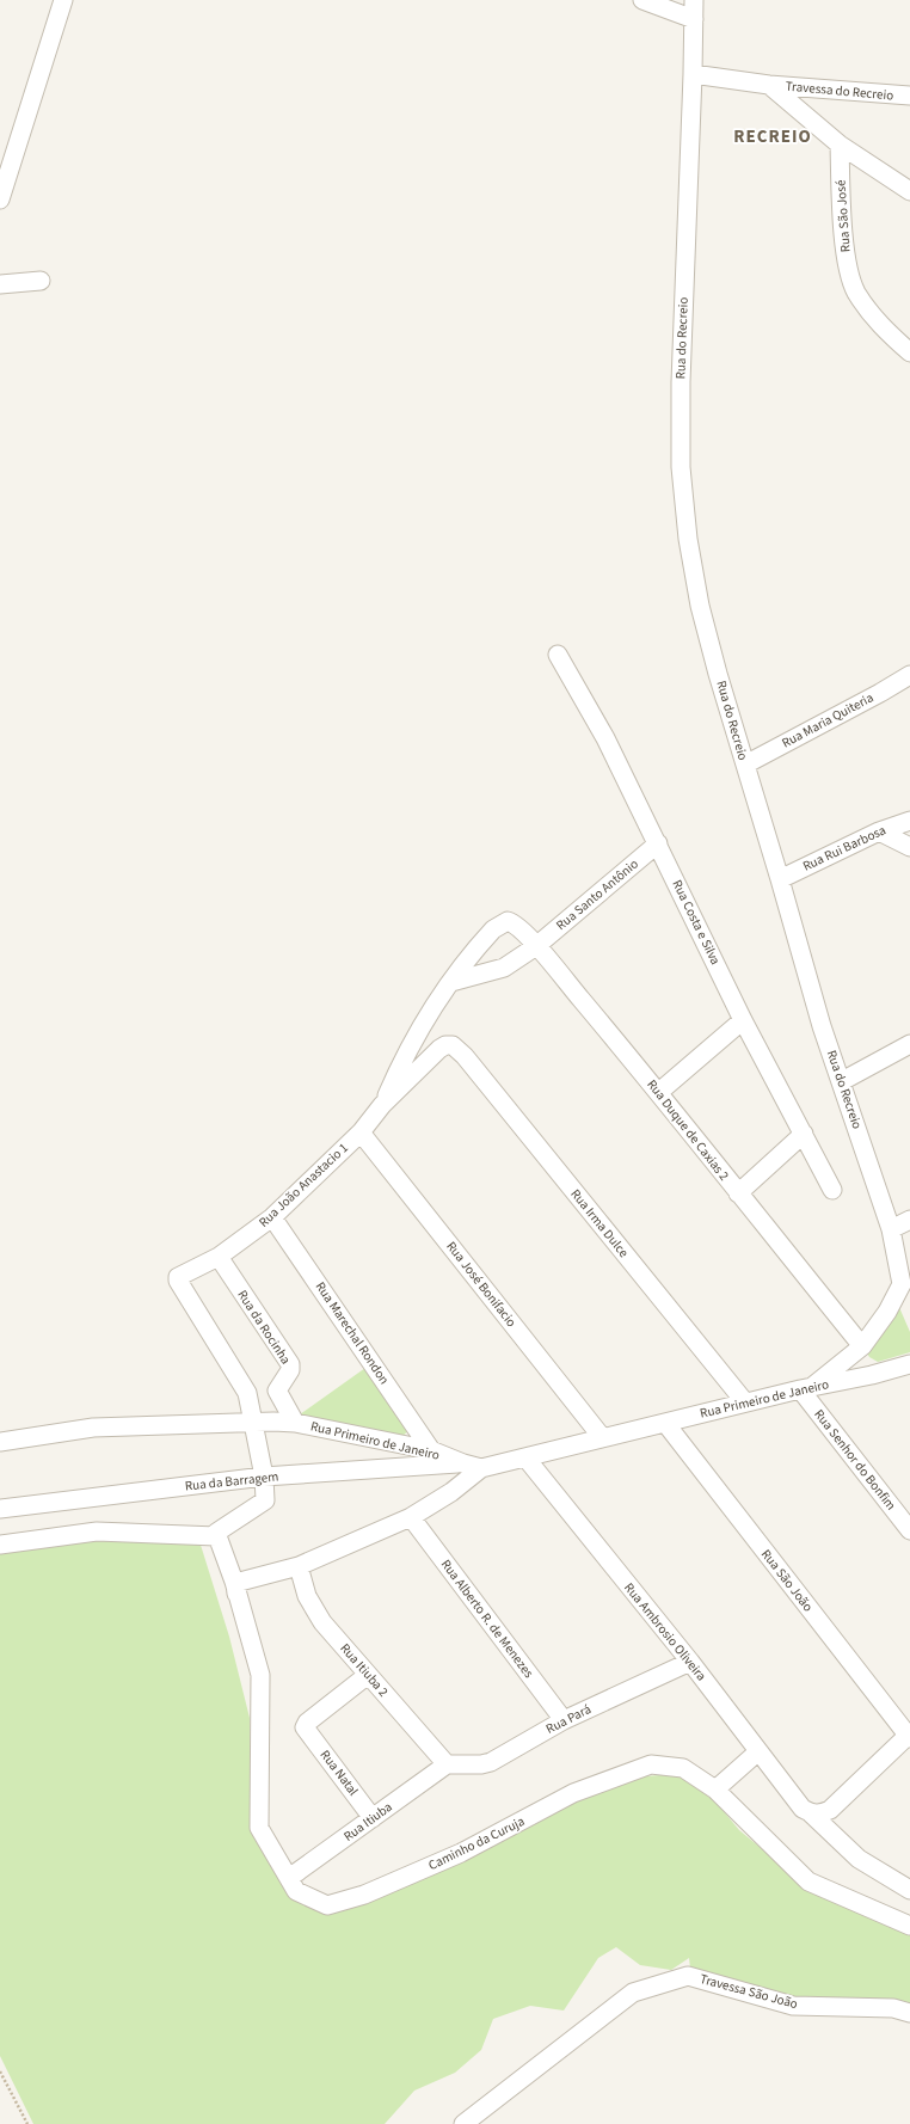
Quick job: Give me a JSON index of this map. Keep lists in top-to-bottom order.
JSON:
{
  "streets": {
    "street": [
      "Travessa do Recreio",
      "Rua São José",
      "Rua do Recreio",
      "Rua Maria Quiteria",
      "Rua Rui Barbosa",
      "Rua Santo Antônio",
      "Rua Costa e Silva",
      "Rua Duque de Caxias 2",
      "Rua João Anastacio 1",
      "Rua Irma Dulce",
      "Rua José Bonifacio",
      "Rua da Rocinha",
      "Rua Marechal Rondon",
      "Rua Primeiro de Janeiro",
      "Rua Senhor do Bonfim",
      "Rua da Barragem",
      "Rua São João",
      "Rua Alberto R. de Menezes",
      "Rua Ambrosio Oliveira",
      "Rua Itiuba 2",
      "Rua Pará",
      "Rua Natal",
      "Rua Itiuba",
      "Caminho da Curuja",
      "Travessa São João"
    ]
  },
  "crossings": [
    ["Travessa do Recreio", "Rua do Recreio"],
    ["Rua do Recreio", "Rua Maria Quiteria"],
    ["Rua do Recreio", "Rua Rui Barbosa"],
    ["Rua Santo Antônio", "Rua Costa e Silva"],
    ["Rua Santo Antônio", "Rua Duque de Caxias 2"],
    ["Rua Duque de Caxias 2", "Rua João Anastacio 1"],
    ["Rua João Anastacio 1", "Rua Irma Dulce"],
    ["Rua João Anastacio 1", "Rua José Bonifacio"],
    ["Rua João Anastacio 1", "Rua da Rocinha"],
    ["Rua João Anastacio 1", "Rua Marechal Rondon"],
    ["Rua João Anastacio 1", "Rua Primeiro de Janeiro"],
    ["Rua Irma Dulce", "Rua Primeiro de Janeiro"],
    ["Rua José Bonifacio", "Rua Primeiro de Janeiro"],
    ["Rua da Rocinha", "Rua Primeiro de Janeiro"],
    ["Rua Marechal Rondon", "Rua Primeiro de Janeiro"],
    ["Rua Primeiro de Janeiro", "Rua Senhor do Bonfim"],
    ["Rua Primeiro de Janeiro", "Rua da Barragem"],
    ["Rua Primeiro de Janeiro", "Rua São João"],
    ["Rua Primeiro de Janeiro", "Rua Ambrosio Oliveira"],
    ["Rua Alberto R. de Menezes", "Rua Pará"],
    ["Rua Ambrosio Oliveira", "Rua Pará"],
    ["Rua Itiuba 2", "Rua Pará"],
    ["Rua Itiuba 2", "Rua Natal"],
    ["Rua Itiuba 2", "Rua Itiuba"],
    ["Rua Pará", "Rua Itiuba"],
    ["Rua Natal", "Rua Itiuba"],
    ["Rua Itiuba", "Caminho da Curuja"]
  ],
  "districts": ["RECREIO"]
}
